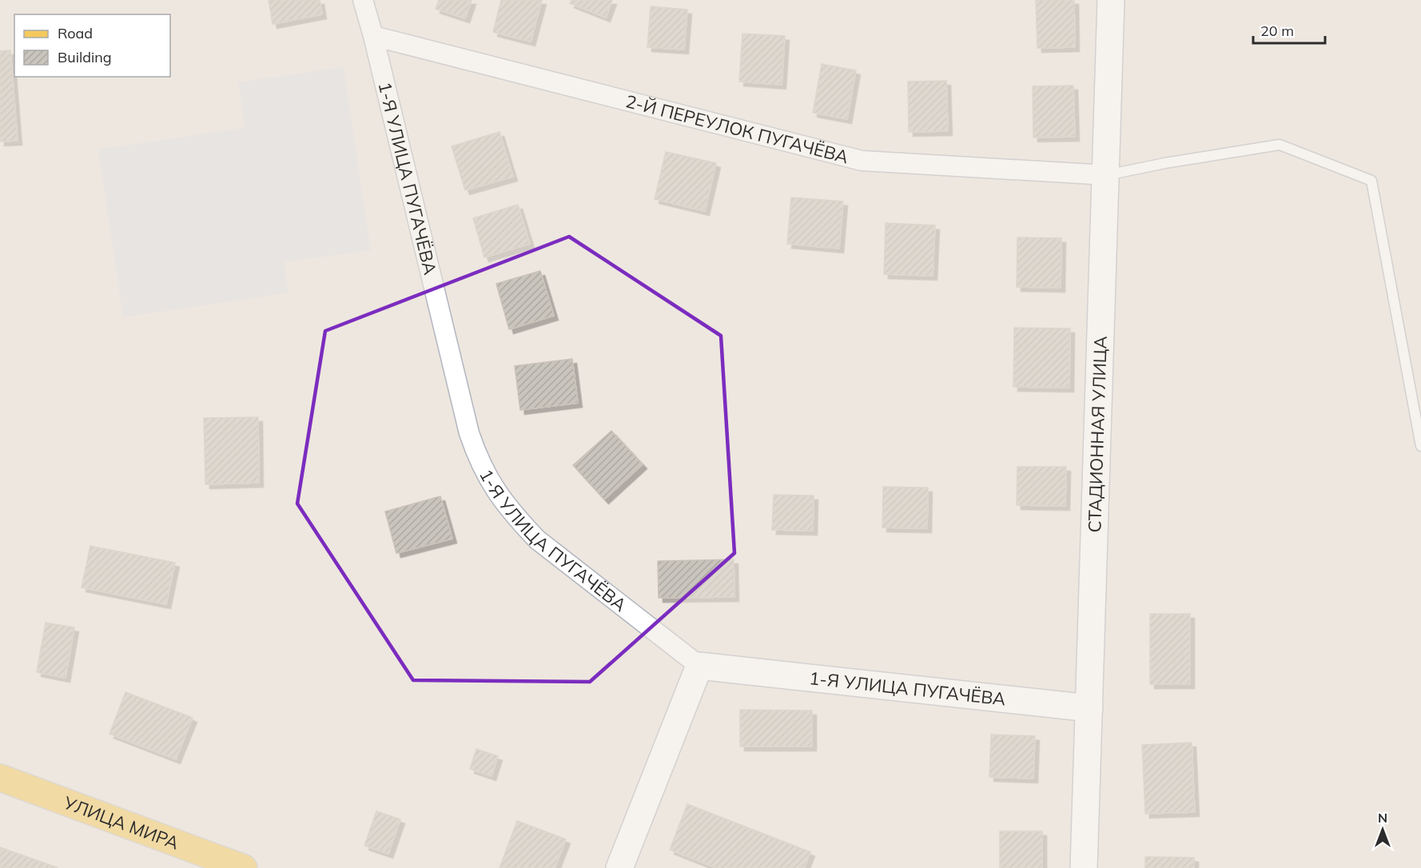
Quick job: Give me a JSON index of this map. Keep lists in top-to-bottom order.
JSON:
{
  "streets": {
    "main road": ["УЛИЦА МИРА"],
    "street": ["2-Й ПЕРЕУЛОК ПУГАЧЁВА", "1-Я УЛИЦА ПУГАЧЁВА", "СТАДИОННАЯ УЛИЦА"]
  },
  "crossings": [
    ["2-Й ПЕРЕУЛОК ПУГАЧЁВА", "1-Я УЛИЦА ПУГАЧЁВА"],
    ["2-Й ПЕРЕУЛОК ПУГАЧЁВА", "СТАДИОННАЯ УЛИЦА"],
    ["1-Я УЛИЦА ПУГАЧЁВА", "СТАДИОННАЯ УЛИЦА"]
  ],
  "legend": ["Road", "Building"],
  "scale_bar": "20 m",
  "north": "top"
}
